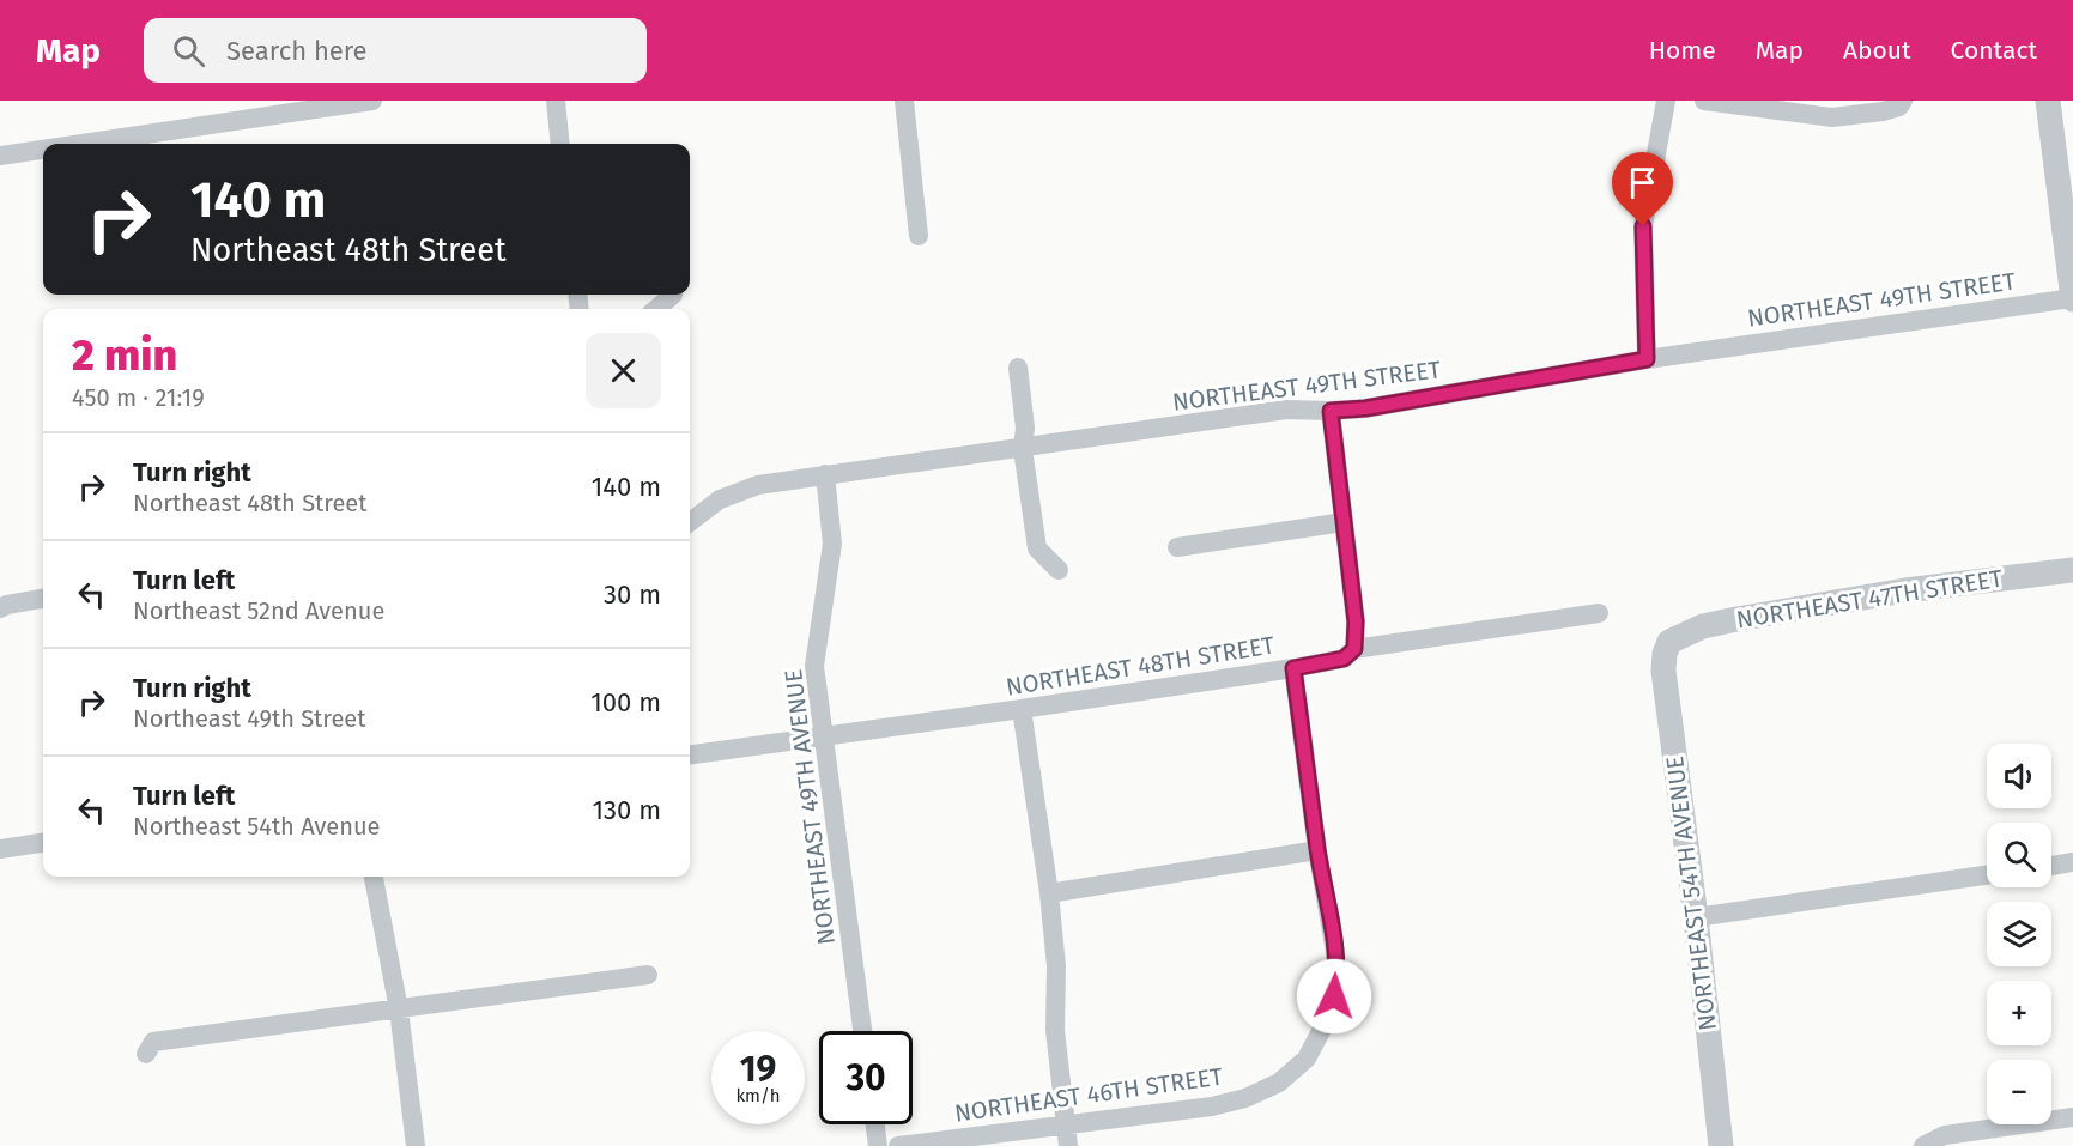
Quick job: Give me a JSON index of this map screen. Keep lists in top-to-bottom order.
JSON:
{
  "streets": {
    "street": [
      "NORTHEAST 49TH STREET",
      "NORTHEAST 47TH STREET",
      "NORTHEAST 48TH STREET",
      "NORTHEAST 49TH AVENUE",
      "NORTHEAST 54TH AVENUE",
      "NORTHEAST 46TH STREET"
    ]
  },
  "crossings": [
    ["NORTHEAST 49TH STREET", "NORTHEAST 49TH AVENUE"],
    ["NORTHEAST 47TH STREET", "NORTHEAST 54TH AVENUE"],
    ["NORTHEAST 48TH STREET", "NORTHEAST 49TH AVENUE"],
    ["NORTHEAST 48TH STREET", "NORTHEAST 46TH STREET"]
  ],
  "page": {
    "header": "Map",
    "search": "Search here",
    "nav": [
      "Home",
      "Map",
      "About",
      "Contact"
    ],
    "turn": ["140 m", "Northeast 48th Street"],
    "heading": ["2 min", "450 m · 21:19"],
    "list": [
      {
        "name": "Turn right",
        "note": "Northeast 48th Street",
        "value": "140 m"
      },
      {
        "name": "Turn left",
        "note": "Northeast 52nd Avenue",
        "value": "30 m"
      },
      {
        "name": "Turn right",
        "note": "Northeast 49th Street",
        "value": "100 m"
      },
      {
        "name": "Turn left",
        "note": "Northeast 54th Avenue",
        "value": "130 m"
      }
    ],
    "map_buttons": ["+", "−"],
    "speed": "19 km/h",
    "limit": "30"
  }
}
